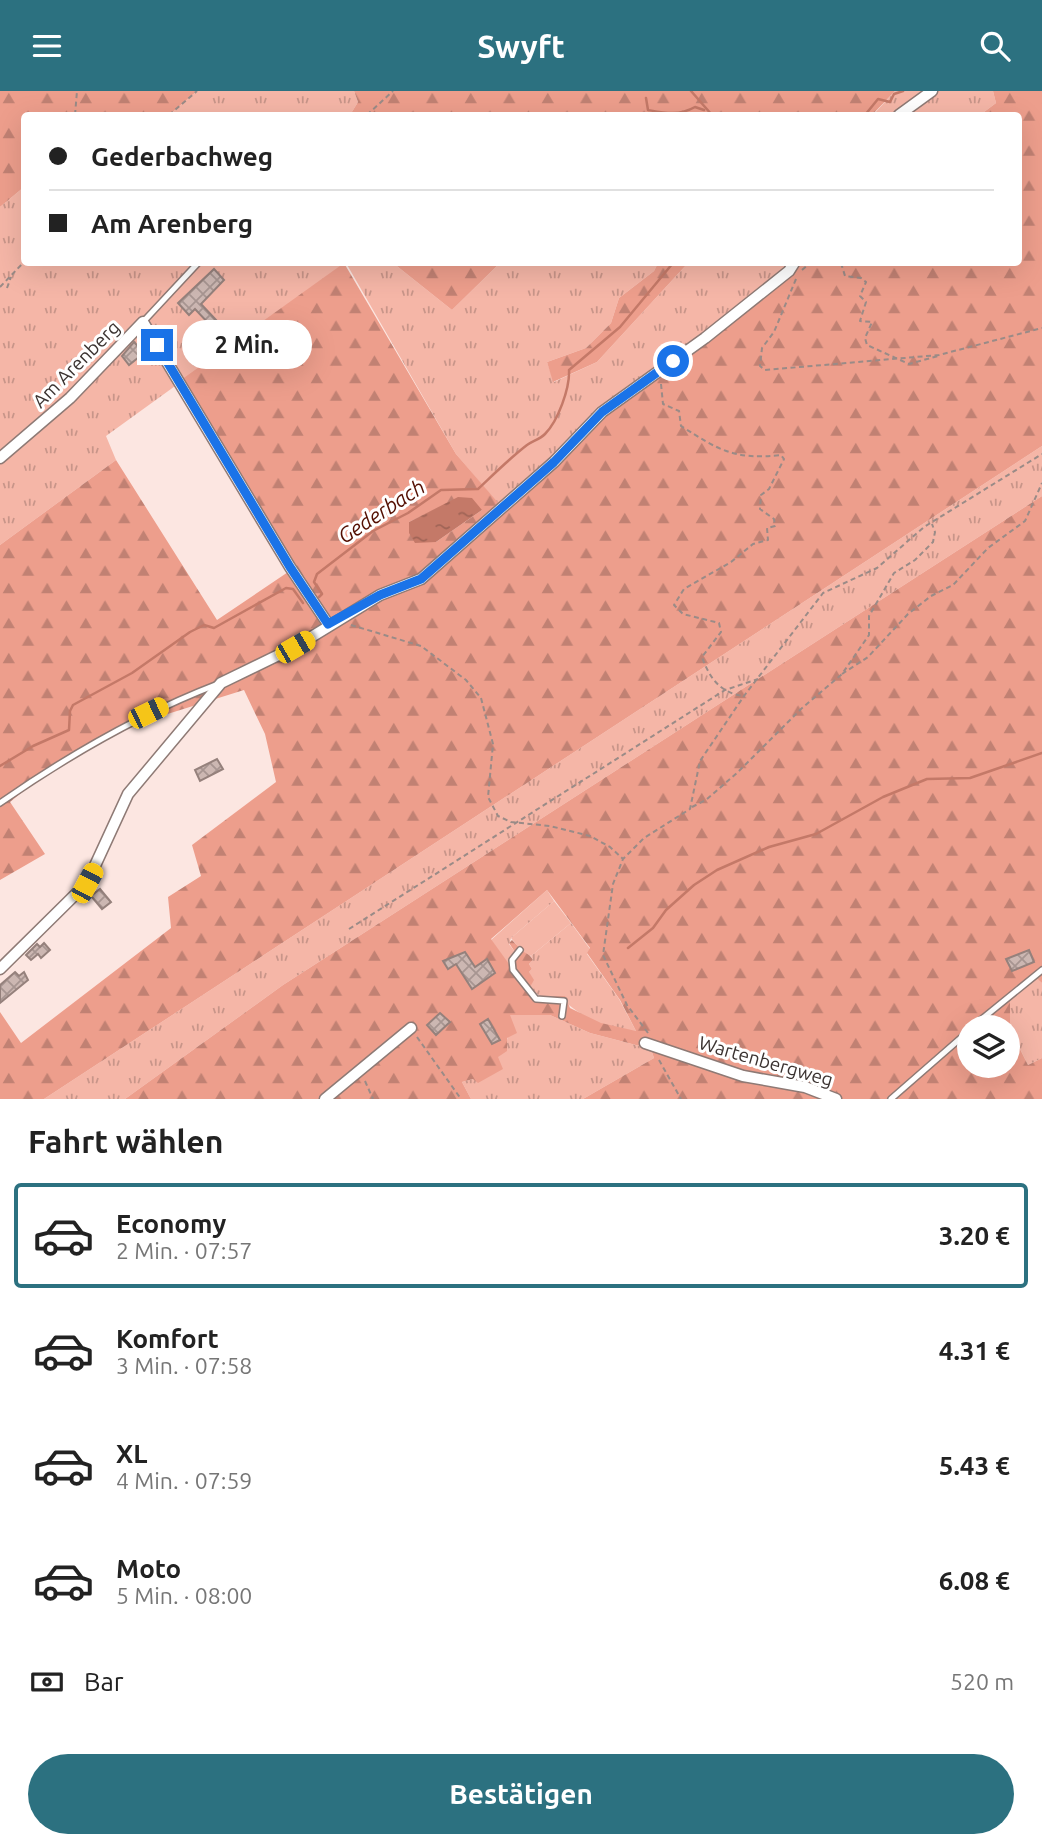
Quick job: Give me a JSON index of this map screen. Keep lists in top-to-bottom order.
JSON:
{
  "streets": {
    "street": ["Am Arenberg", "Wartenbergweg"]
  },
  "water": ["Gederbach"],
  "page": {
    "header": "Swyft",
    "banner": ["Gederbachweg", "Am Arenberg"],
    "bubble": "2 Min.",
    "heading": "Fahrt wählen",
    "list": [
      {
        "name": "Economy",
        "note": "2 Min. · 07:57",
        "value": "3.20 €"
      },
      {
        "name": "Komfort",
        "note": "3 Min. · 07:58",
        "value": "4.31 €"
      },
      {
        "name": "XL",
        "note": "4 Min. · 07:59",
        "value": "5.43 €"
      },
      {
        "name": "Moto",
        "note": "5 Min. · 08:00",
        "value": "6.08 €"
      }
    ],
    "pay": ["Bar", "520 m"],
    "buttons": "Bestätigen"
  }
}
